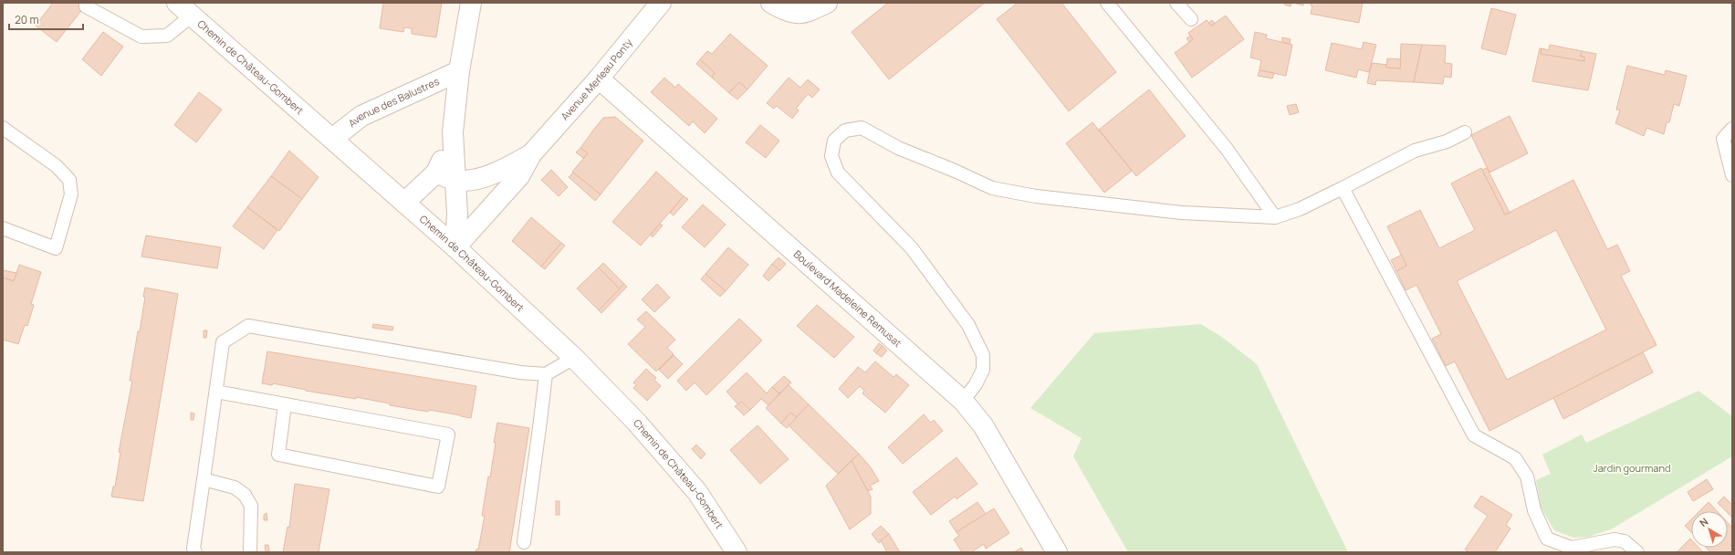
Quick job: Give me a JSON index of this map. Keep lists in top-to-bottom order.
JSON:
{
  "streets": {
    "street": [
      "Chemin de Château-Gombert",
      "Avenue Merleau Ponty",
      "Avenue des Balustres",
      "Boulevard Madeleine Remusat"
    ]
  },
  "crossings": [
    ["Chemin de Château-Gombert", "Avenue Merleau Ponty"],
    ["Chemin de Château-Gombert", "Avenue des Balustres"],
    ["Avenue Merleau Ponty", "Boulevard Madeleine Remusat"]
  ],
  "parks": ["Jardin gourmand"],
  "scale_bar": "20 m",
  "north": "top left"
}
